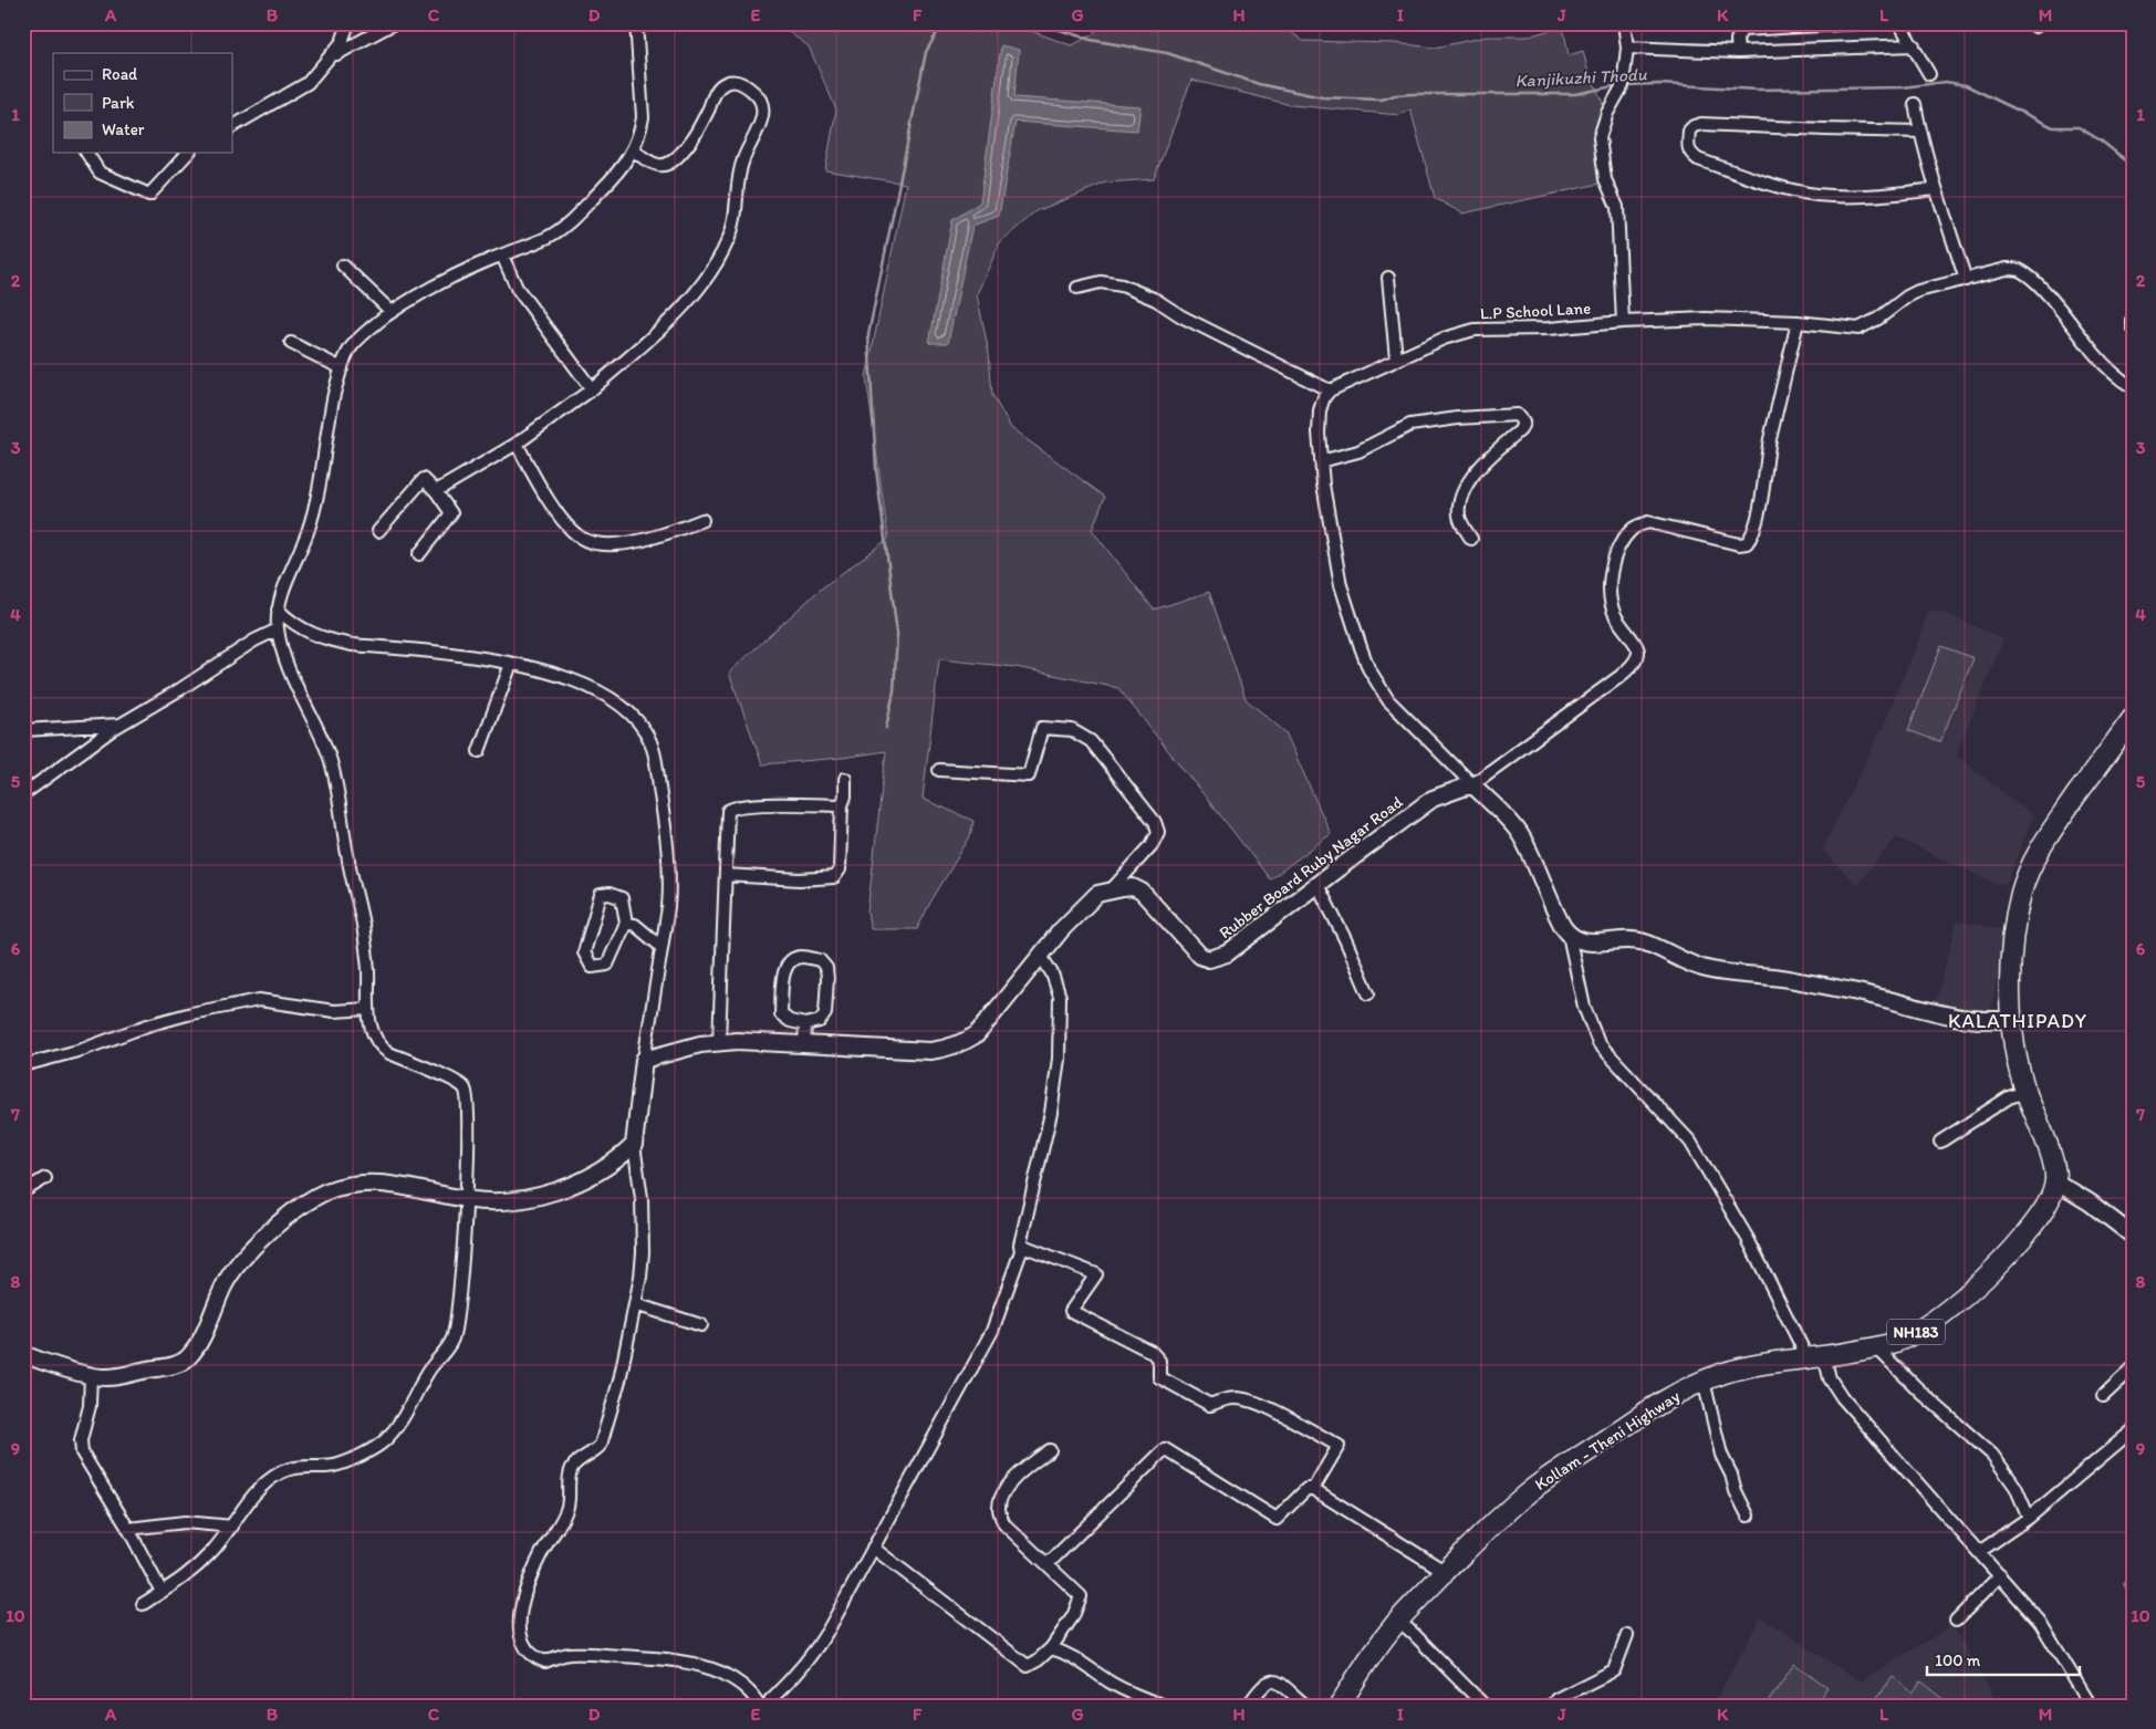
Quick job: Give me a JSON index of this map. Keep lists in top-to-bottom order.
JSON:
{
  "streets": {
    "highway": ["NH183", "Kollam - Theni Highway"],
    "main road": ["Rubber Board Ruby Nagar Road"],
    "street": ["L.P School Lane"]
  },
  "districts": ["KALATHIPADY"],
  "water": ["Kanjikuzhi Thodu"],
  "legend": ["Road", "Park", "Water"],
  "scale_bar": "100 m",
  "grid": {
    "columns": [
      "A",
      "B",
      "C",
      "D",
      "E",
      "F",
      "G",
      "H",
      "I",
      "J",
      "K",
      "L",
      "M"
    ],
    "rows": [
      "1",
      "2",
      "3",
      "4",
      "5",
      "6",
      "7",
      "8",
      "9",
      "10"
    ]
  }
}
